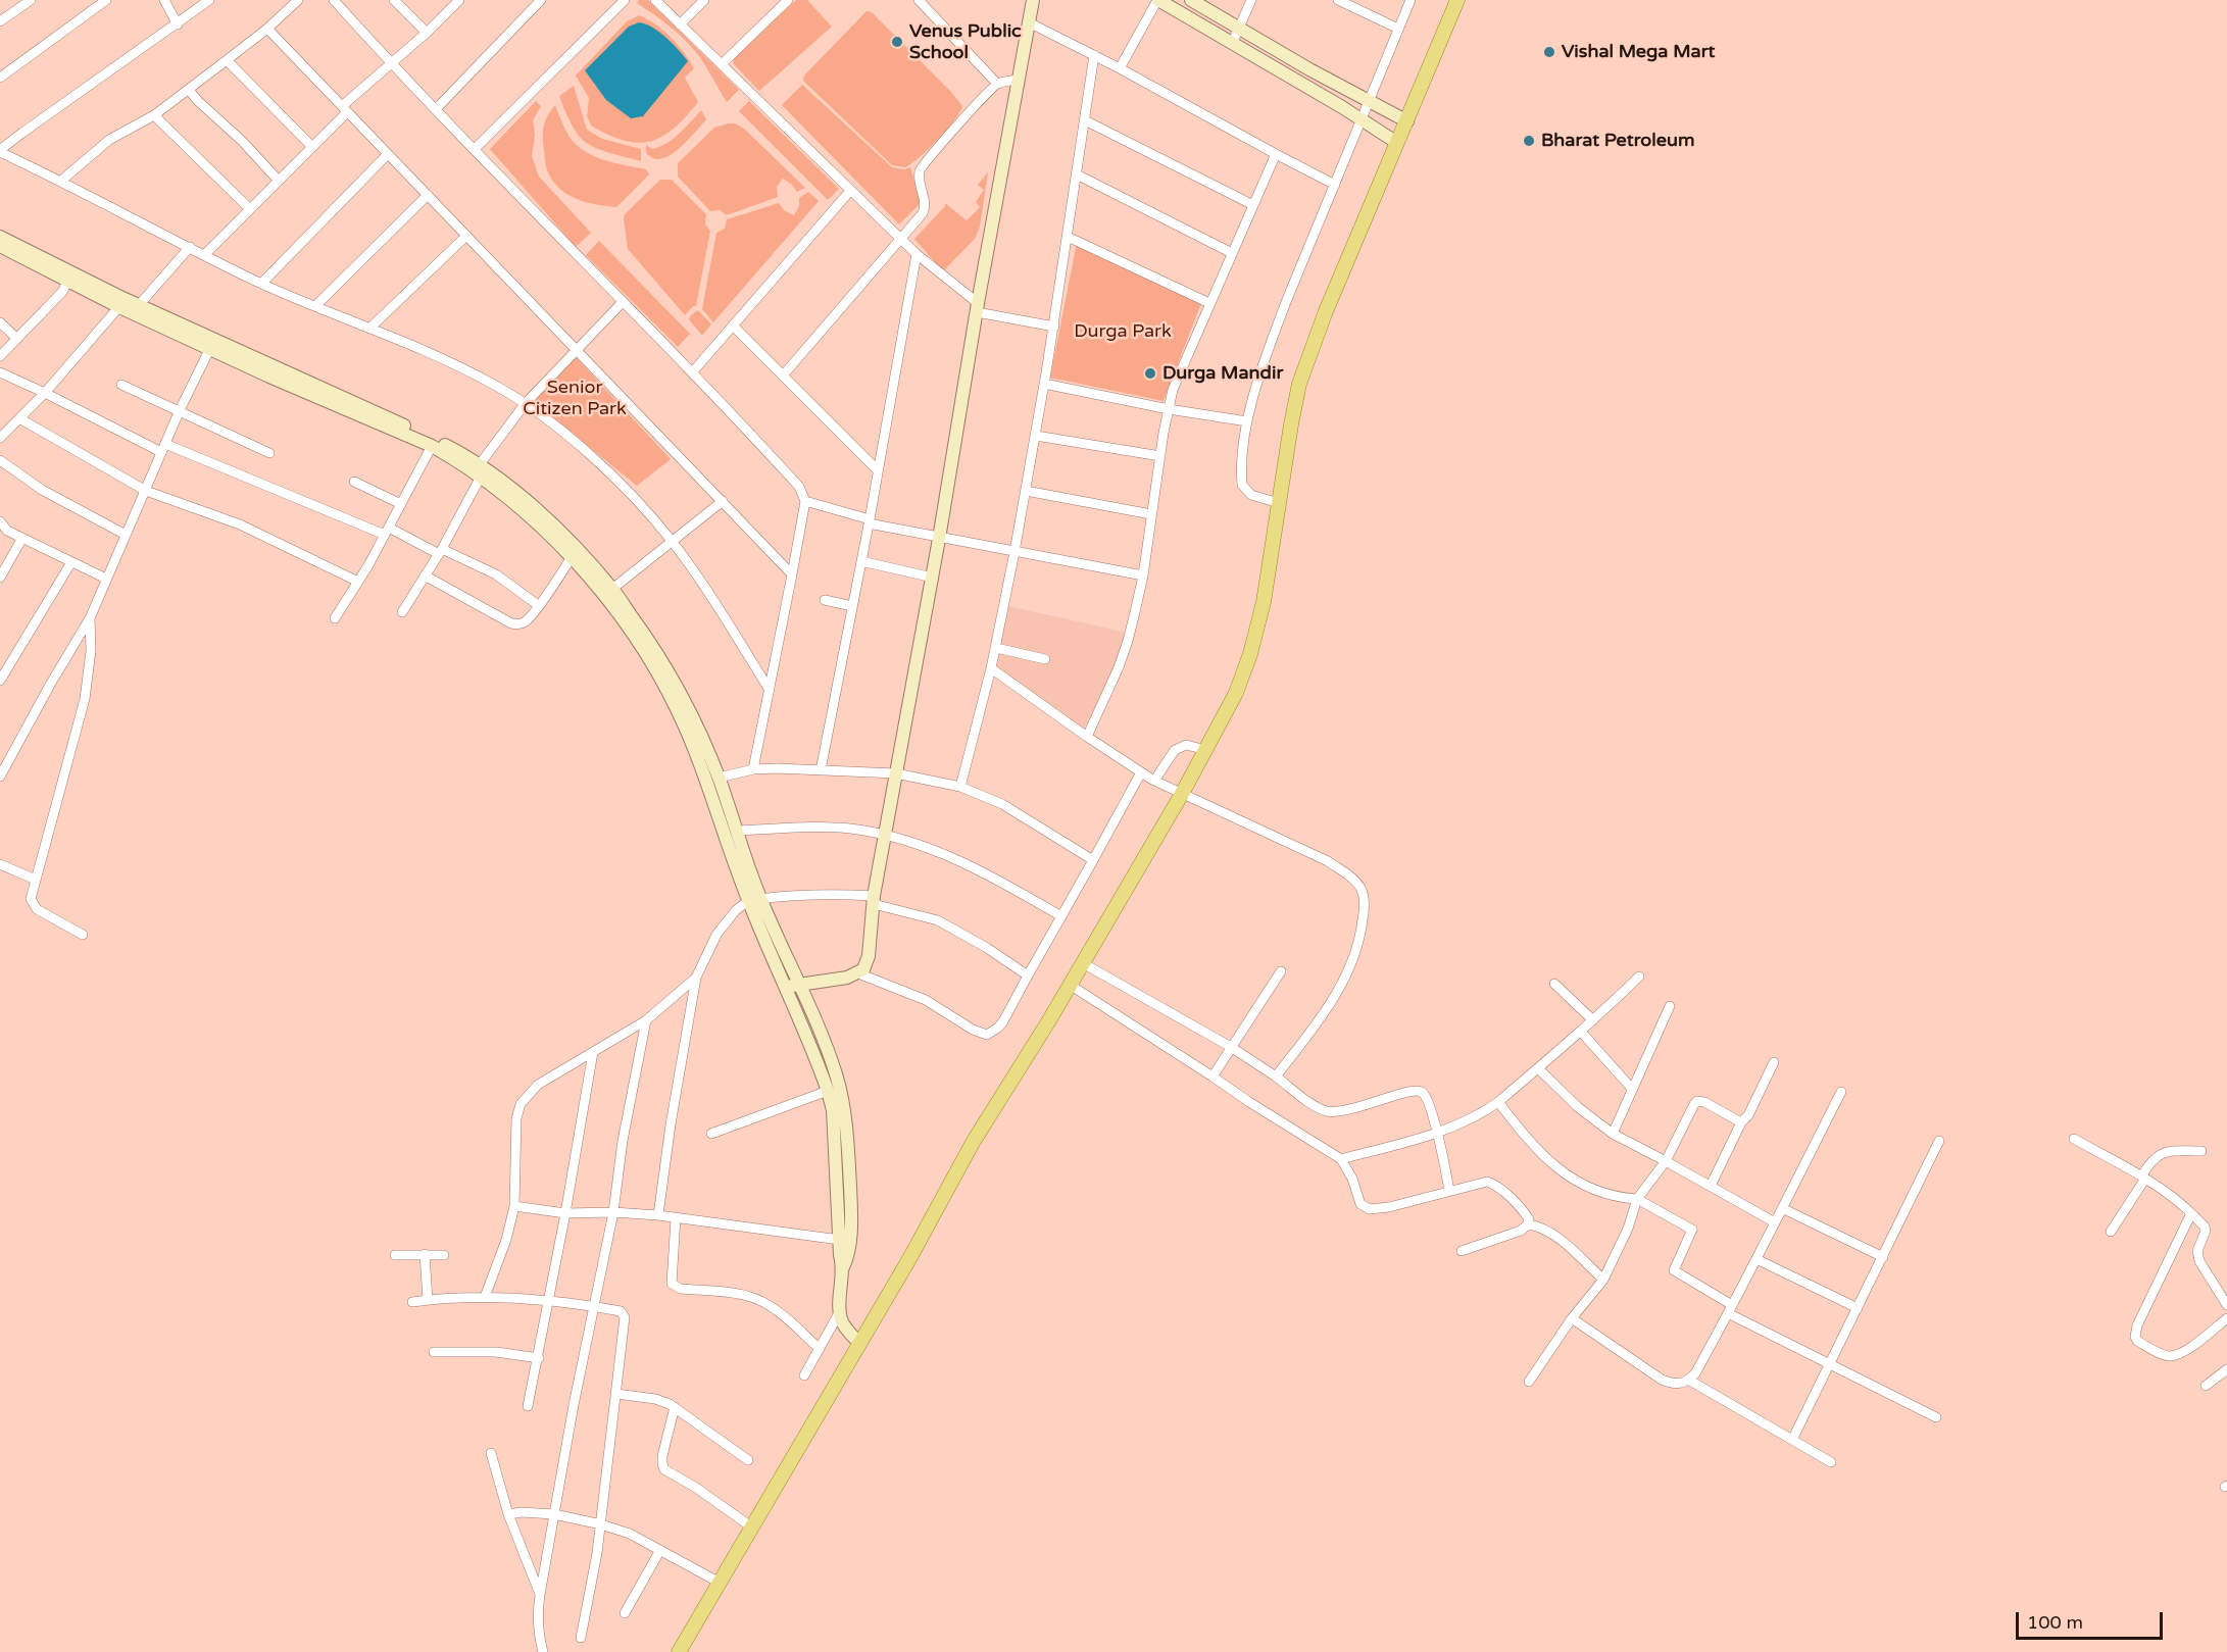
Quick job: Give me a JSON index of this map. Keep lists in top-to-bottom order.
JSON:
{
  "parks": ["Durga Park", "Senior Citizen Park"],
  "places": [
    "Venus Public School",
    "Vishal Mega Mart",
    "Bharat Petroleum",
    "Durga Mandir"
  ],
  "scale_bar": "100 m"
}
